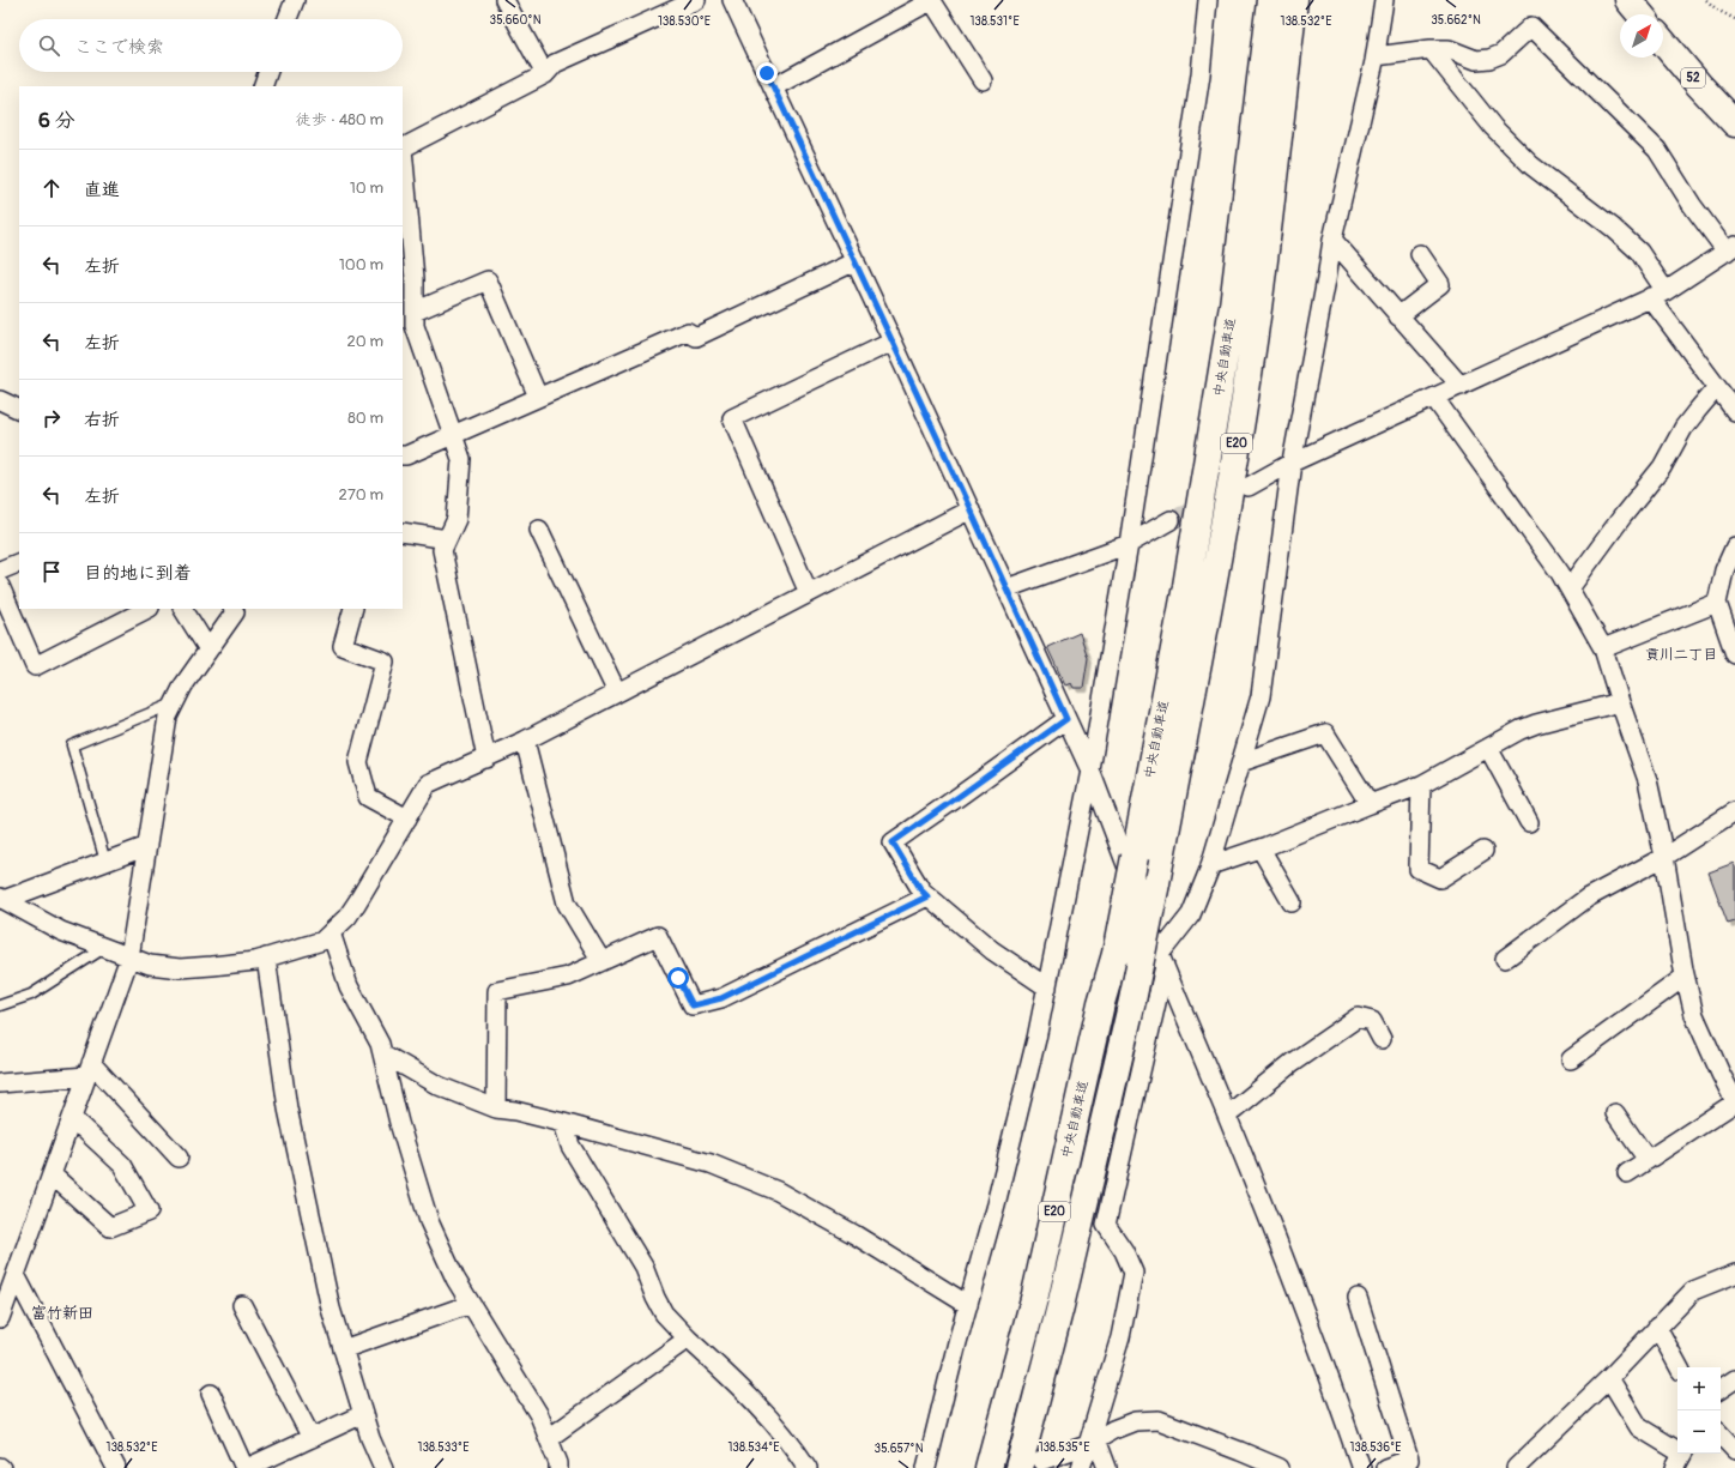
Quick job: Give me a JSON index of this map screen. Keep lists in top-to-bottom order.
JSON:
{
  "streets": {
    "highway": ["52", "中央自動車道", "E20"]
  },
  "districts": ["貢川二丁目", "富竹新田"],
  "north": "top right",
  "page": {
    "search": "ここで検索",
    "heading": ["6 分", "徒歩 · 480 m"],
    "list": [
      ["直進", "10 m"],
      ["左折", "100 m"],
      ["左折", "20 m"],
      ["右折", "80 m"],
      ["左折", "270 m"],
      "目的地に到着"
    ],
    "map_buttons": ["+", "−"]
  },
  "coordinates": [
    "35.660°N",
    "35.662°N",
    "138.530°E",
    "138.531°E",
    "138.532°E",
    "138.533°E",
    "138.534°E",
    "138.535°E",
    "138.536°E",
    "35.657°N"
  ]
}
